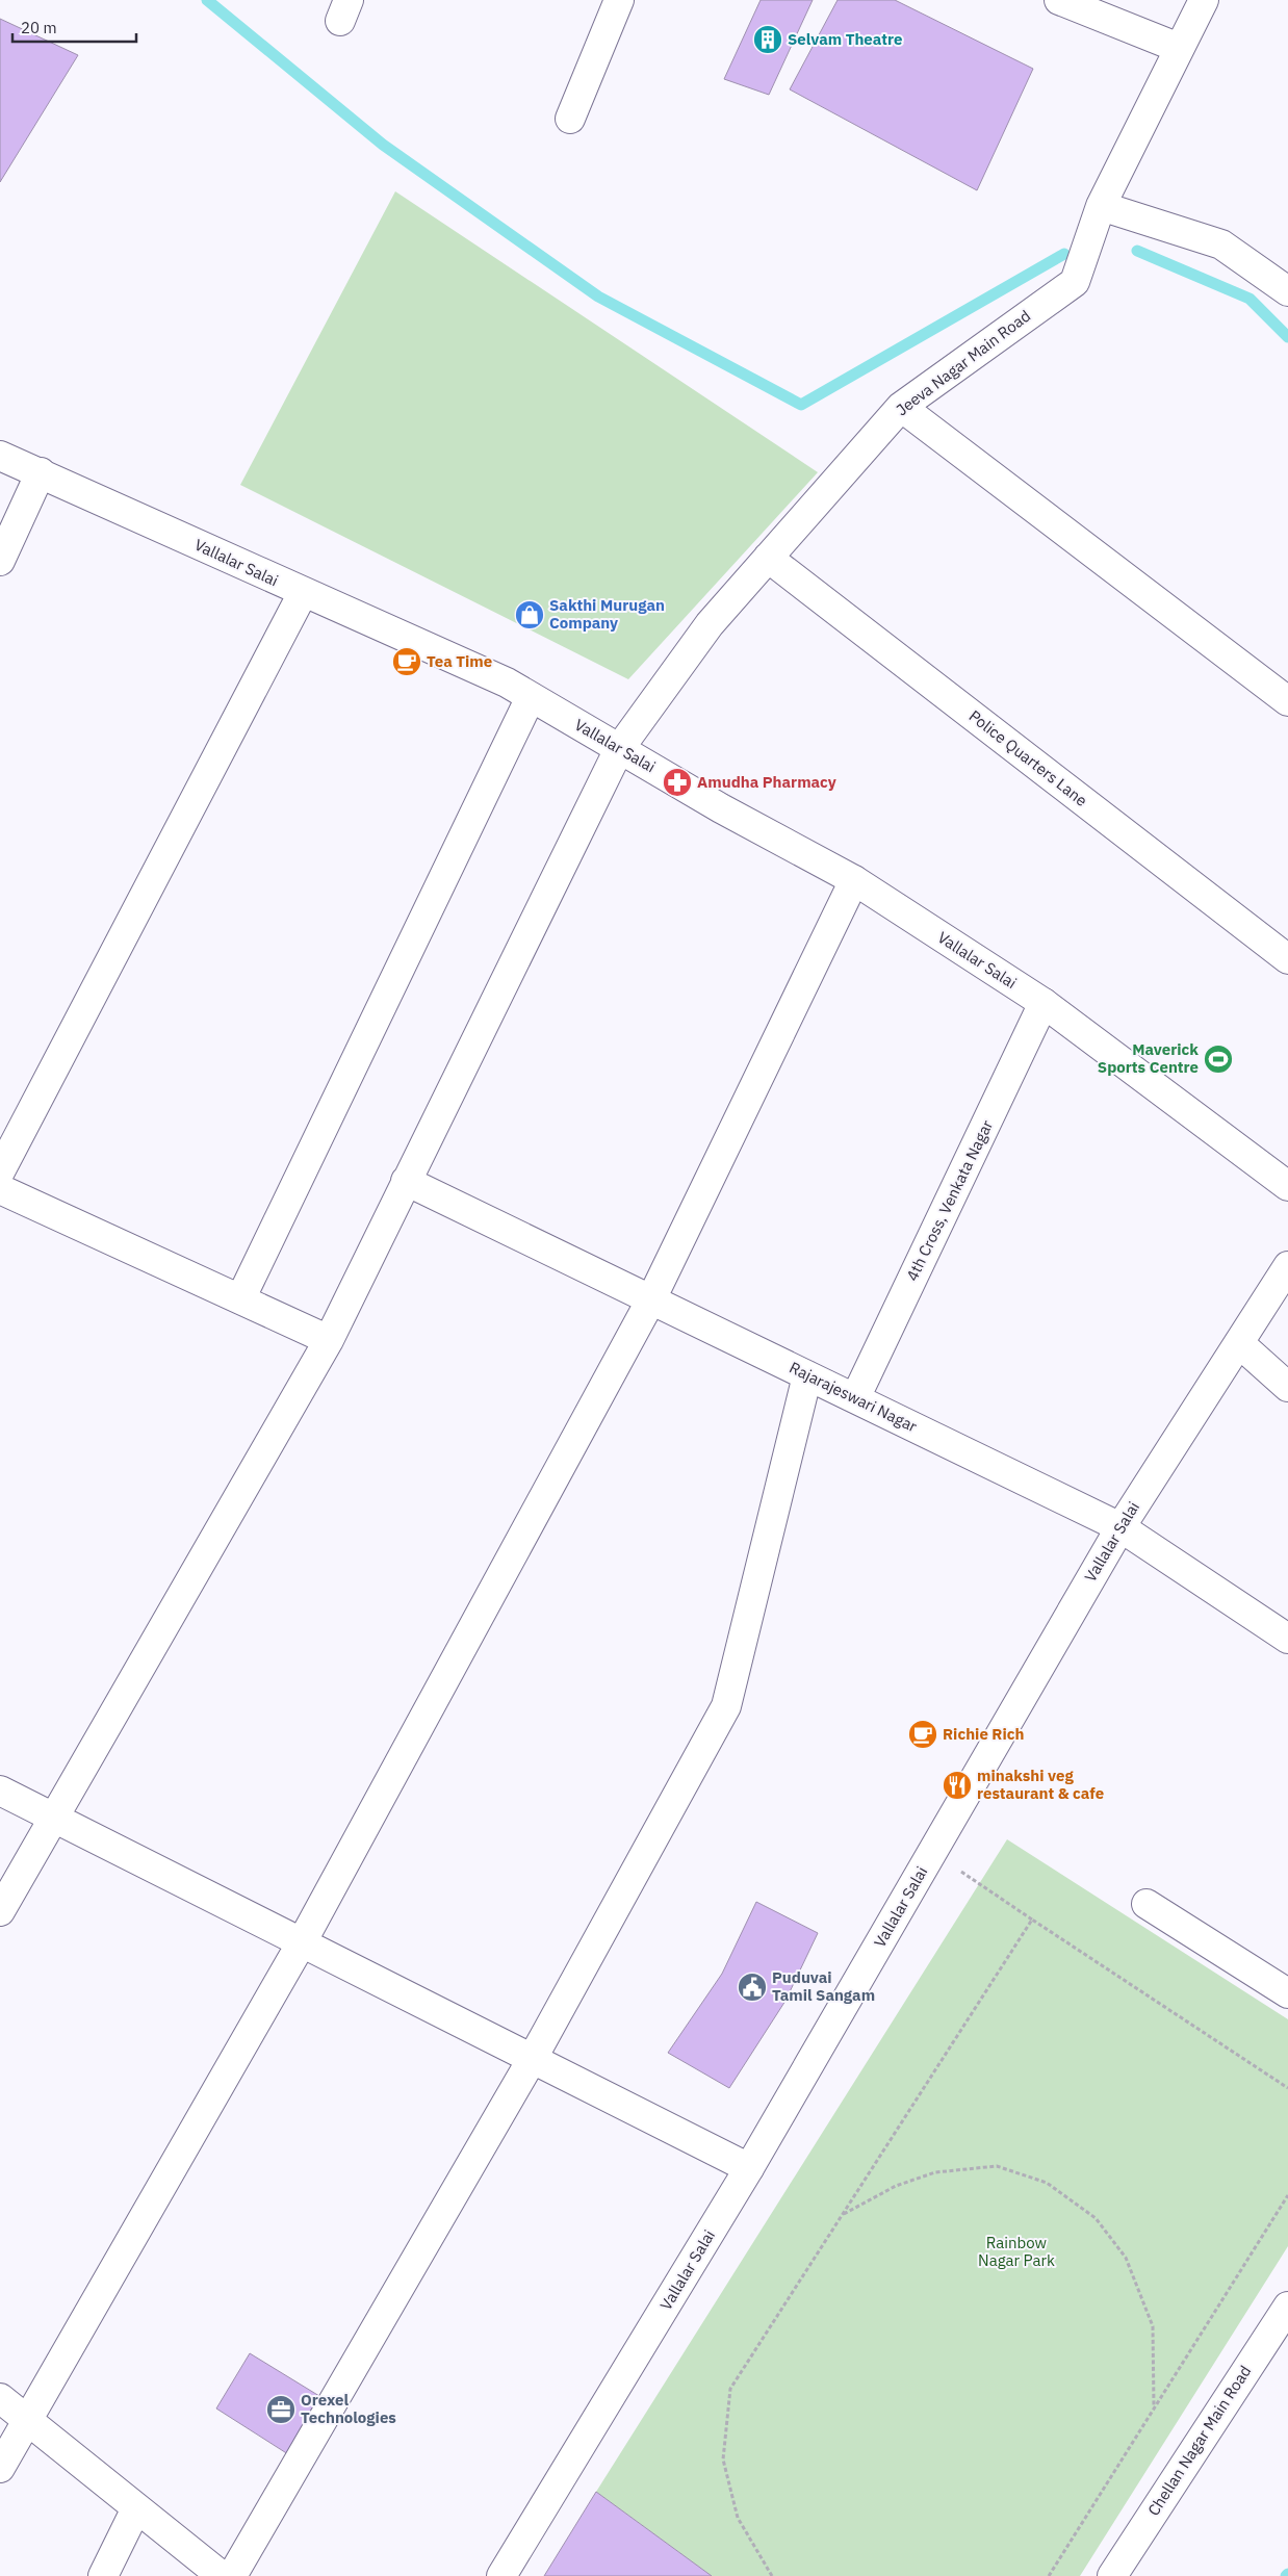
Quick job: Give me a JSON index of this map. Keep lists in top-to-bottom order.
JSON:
{
  "streets": {
    "street": [
      "Jeeva Nagar Main Road",
      "Vallalar Salai",
      "Police Quarters Lane",
      "4th Cross, Venkata Nagar",
      "Rajarajeswari Nagar",
      "Chellan Nagar Main Road"
    ]
  },
  "crossings": [
    ["Jeeva Nagar Main Road", "Vallalar Salai"],
    ["Jeeva Nagar Main Road", "Police Quarters Lane"],
    ["Jeeva Nagar Main Road", "Rajarajeswari Nagar"],
    ["Vallalar Salai", "4th Cross, Venkata Nagar"],
    ["Vallalar Salai", "Rajarajeswari Nagar"],
    ["4th Cross, Venkata Nagar", "Rajarajeswari Nagar"]
  ],
  "parks": ["Rainbow Nagar Park"],
  "places": {
    "building": ["Selvam Theatre"],
    "shop": ["Sakthi Murugan Company"],
    "cafe": ["Tea Time", "Richie Rich"],
    "pharmacy": ["Amudha Pharmacy"],
    "sports": ["Maverick Sports Centre"],
    "restaurant": ["minakshi veg restaurant & cafe"],
    "public building": ["Puduvai Tamil Sangam"],
    "office": ["Orexel Technologies"]
  },
  "scale_bar": "20 m"
}
